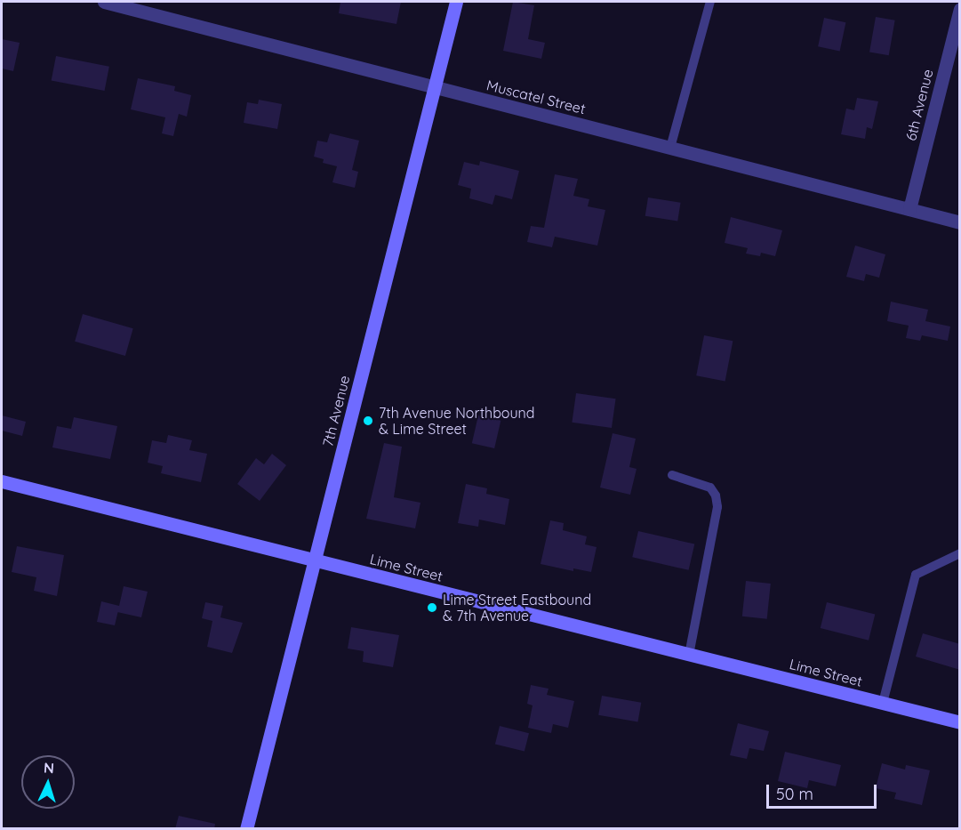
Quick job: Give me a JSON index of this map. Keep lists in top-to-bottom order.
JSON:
{
  "streets": {
    "street": [
      "Muscatel Street",
      "6th Avenue",
      "7th Avenue",
      "Lime Street"
    ]
  },
  "crossings": [
    ["Muscatel Street", "6th Avenue"],
    ["Muscatel Street", "7th Avenue"],
    ["7th Avenue", "Lime Street"]
  ],
  "places": ["7th Avenue Northbound & Lime Street", "Lime Street Eastbound & 7th Avenue"],
  "scale_bar": "50 m",
  "north": "top"
}
